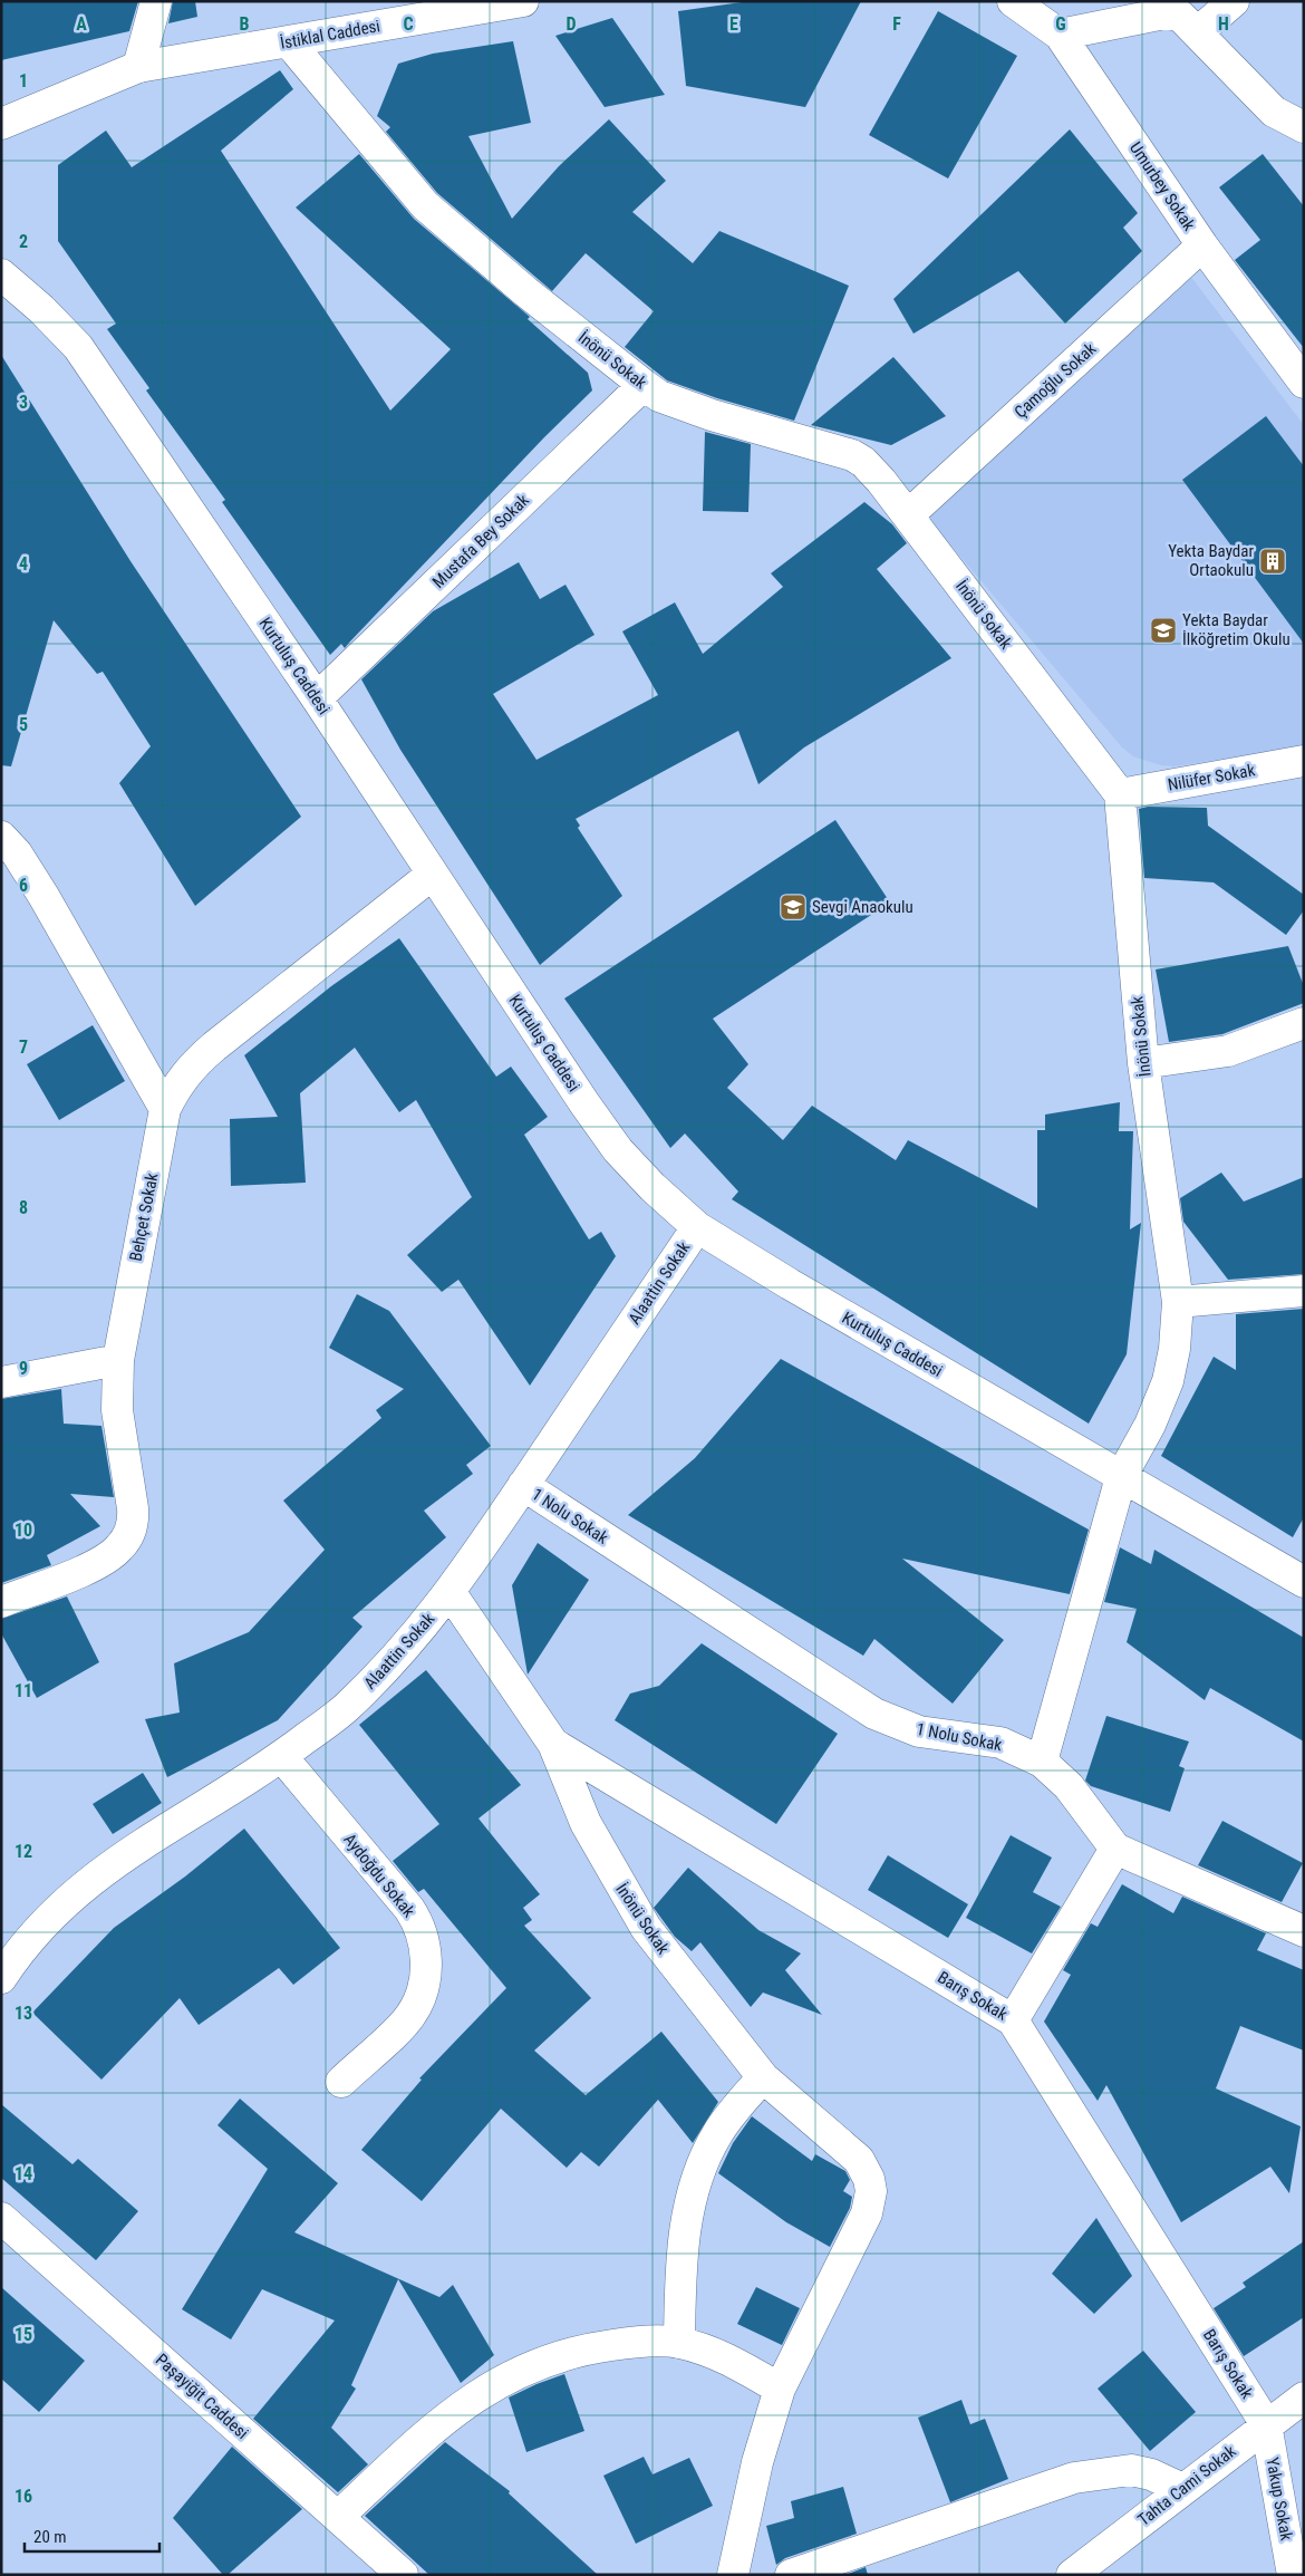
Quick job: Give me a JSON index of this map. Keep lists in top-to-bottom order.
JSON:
{
  "streets": {
    "street": [
      "İstiklal Caddesi",
      "Umurbey Sokak",
      "İnönü Sokak",
      "Çamoğlu Sokak",
      "Mustafa Bey Sokak",
      "Kurtuluş Caddesi",
      "Nilüfer Sokak",
      "Behçet Sokak",
      "Alaattin Sokak",
      "1 Nolu Sokak",
      "Aydoğdu Sokak",
      "Barış Sokak",
      "Paşayiğit Caddesi",
      "Tahta Cami Sokak",
      "Yakup Sokak"
    ]
  },
  "crossings": [
    ["İstiklal Caddesi", "İnönü Sokak"],
    ["Umurbey Sokak", "Çamoğlu Sokak"],
    ["İnönü Sokak", "Çamoğlu Sokak"],
    ["İnönü Sokak", "Mustafa Bey Sokak"],
    ["İnönü Sokak", "Kurtuluş Caddesi"],
    ["İnönü Sokak", "Nilüfer Sokak"],
    ["İnönü Sokak", "1 Nolu Sokak"],
    ["İnönü Sokak", "Barış Sokak"],
    ["Mustafa Bey Sokak", "Kurtuluş Caddesi"],
    ["Kurtuluş Caddesi", "Behçet Sokak"],
    ["Kurtuluş Caddesi", "Alaattin Sokak"],
    ["Alaattin Sokak", "1 Nolu Sokak"],
    ["Alaattin Sokak", "Aydoğdu Sokak"],
    ["Barış Sokak", "Tahta Cami Sokak"],
    ["Barış Sokak", "Yakup Sokak"],
    ["Tahta Cami Sokak", "Yakup Sokak"]
  ],
  "places": {
    "building": ["Yekta Baydar Ortaokulu"],
    "school or university": ["Yekta Baydar İlköğretim Okulu", "Sevgi Anaokulu"]
  },
  "scale_bar": "20 m",
  "grid": {
    "columns": [
      "A",
      "B",
      "C",
      "D",
      "E",
      "F",
      "G",
      "H"
    ],
    "rows": [
      "1",
      "2",
      "3",
      "4",
      "5",
      "6",
      "7",
      "8",
      "9",
      "10",
      "11",
      "12",
      "13",
      "14",
      "15",
      "16"
    ]
  }
}
